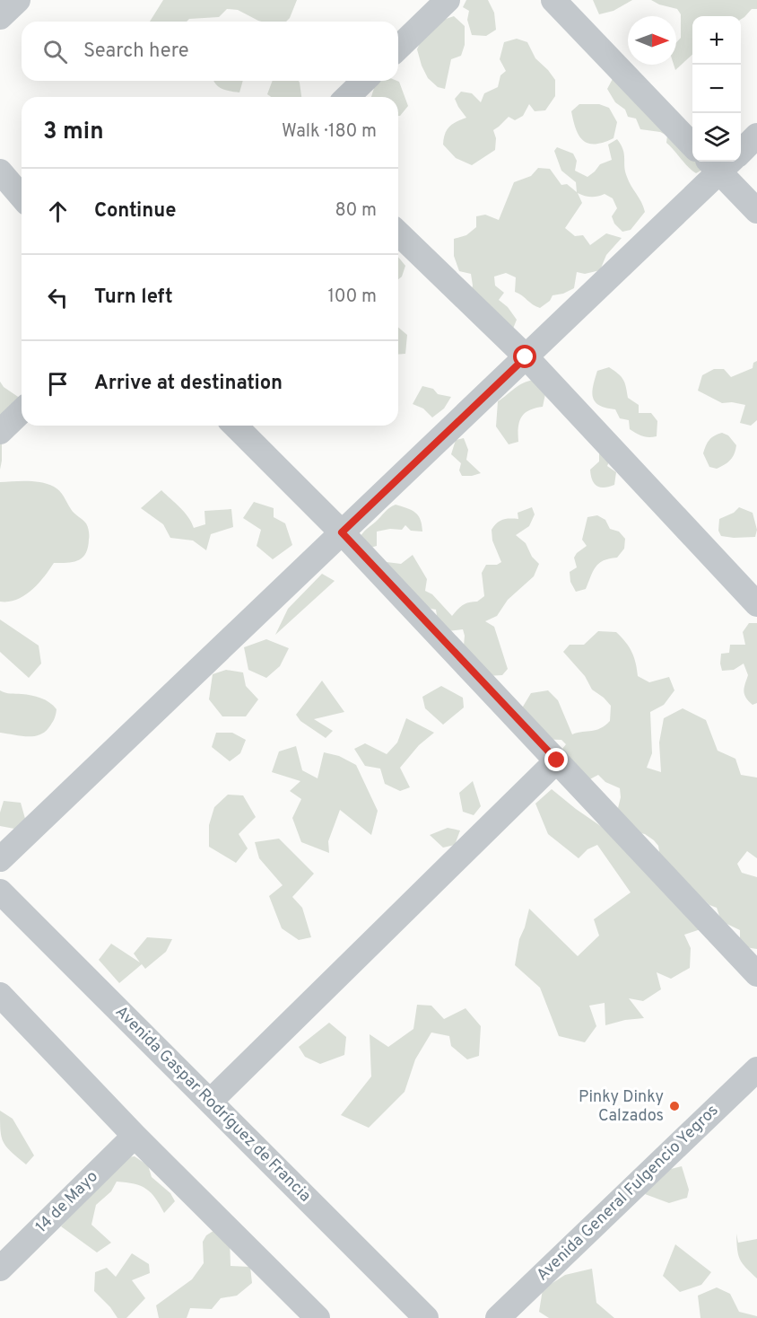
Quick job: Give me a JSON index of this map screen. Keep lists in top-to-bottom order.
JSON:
{
  "streets": {
    "street": ["Avenida Gaspar Rodríguez de Francia", "Avenida General Fulgencio Yegros", "14 de Mayo"]
  },
  "places": ["Pinky Dinky Calzados"],
  "north": "right",
  "page": {
    "map_buttons": ["+", "−"],
    "search": "Search here",
    "heading": ["3 min", "Walk · 180 m"],
    "list": [
      ["Continue", "80 m"],
      ["Turn left", "100 m"],
      "Arrive at destination"
    ]
  }
}
